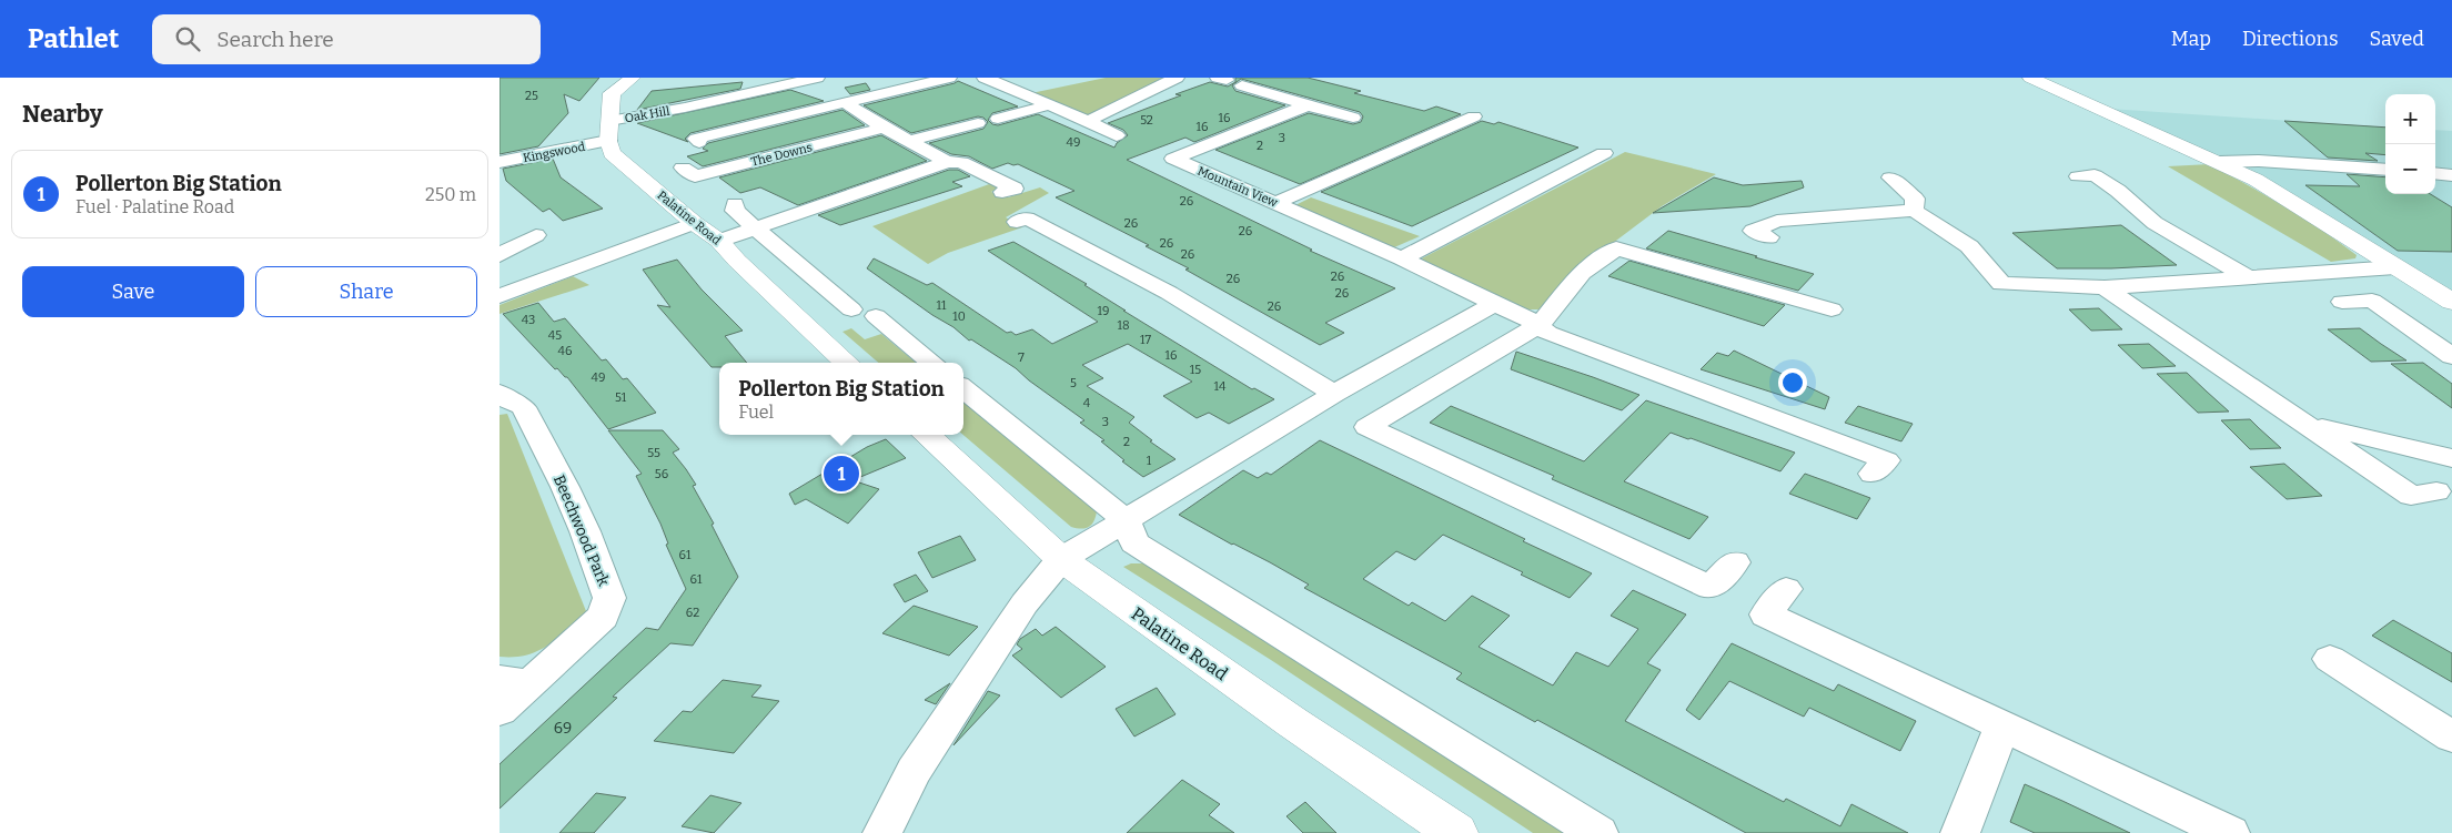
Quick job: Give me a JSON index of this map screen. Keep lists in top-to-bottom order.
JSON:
{
  "streets": {
    "street": [
      "Oak Hill",
      "Kingswood",
      "The Downs",
      "Mountain View",
      "Palatine Road",
      "Beechwood Park"
    ]
  },
  "crossings": [
    ["Oak Hill", "Kingswood"],
    ["Oak Hill", "Palatine Road"],
    ["Kingswood", "Palatine Road"]
  ],
  "house_numbers": [
    "25",
    "16",
    "52",
    "16",
    "3",
    "49",
    "2",
    "26",
    "26",
    "26",
    "26",
    "26",
    "26",
    "26",
    "26",
    "11",
    "26",
    "19",
    "10",
    "43",
    "18",
    "45",
    "17",
    "46",
    "16",
    "7",
    "15",
    "49",
    "5",
    "14",
    "51",
    "4",
    "3",
    "2",
    "55",
    "1",
    "56",
    "61",
    "61",
    "62",
    "69"
  ],
  "page": {
    "header": "Pathlet",
    "search": "Search here",
    "nav": ["Map", "Directions", "Saved"],
    "heading": "Nearby",
    "map_buttons": ["+", "−"],
    "list": [
      {
        "mark": "1",
        "name": "Pollerton Big Station",
        "note": "Fuel · Palatine Road",
        "value": "250 m"
      }
    ],
    "buttons": ["Save", "Share"],
    "popup": ["Pollerton Big Station", "Fuel"],
    "pins": "1"
  }
}
